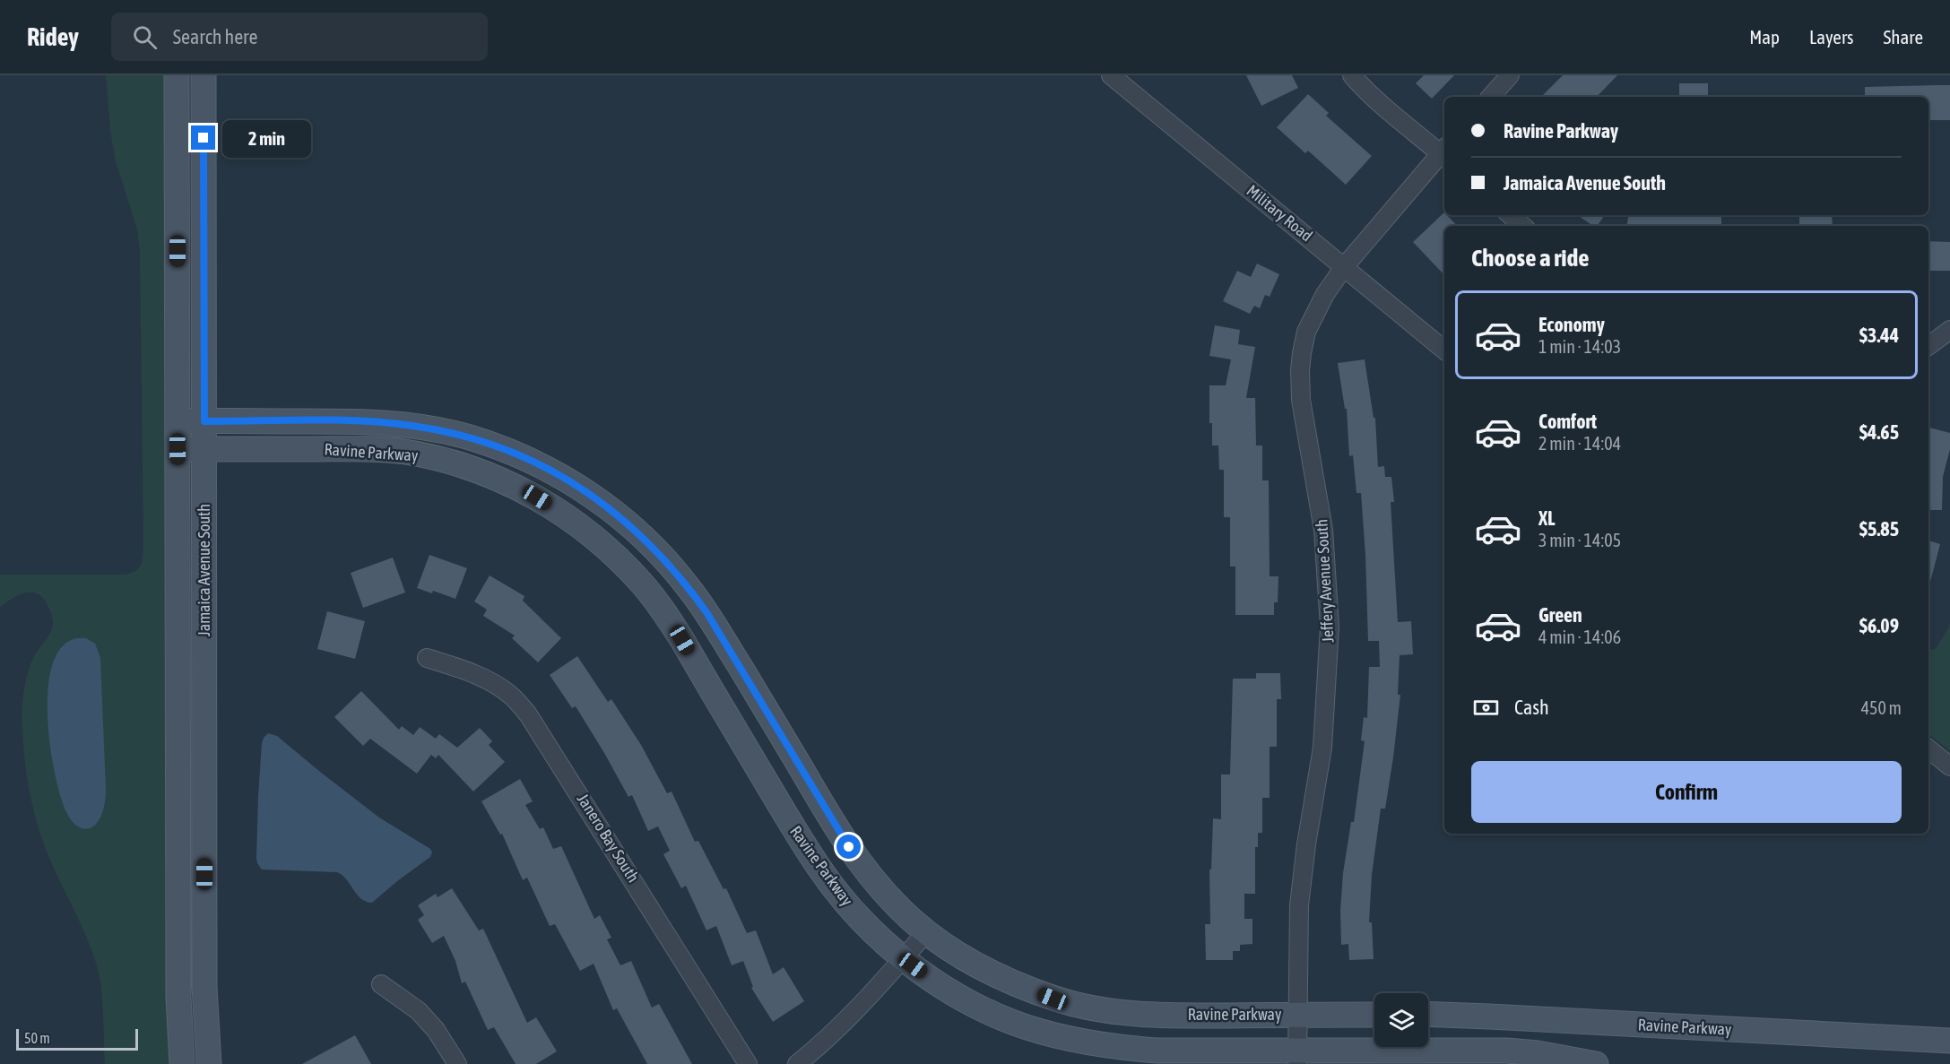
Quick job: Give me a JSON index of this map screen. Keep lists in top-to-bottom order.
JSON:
{
  "streets": {
    "street": [
      "Military Road",
      "Ravine Parkway",
      "Jamaica Avenue South",
      "Jeffery Avenue South",
      "Janero Bay South"
    ]
  },
  "crossings": [
    ["Military Road", "Jeffery Avenue South"],
    ["Ravine Parkway", "Jamaica Avenue South"],
    ["Ravine Parkway", "Jeffery Avenue South"]
  ],
  "scale_bar": "50 m",
  "page": {
    "header": "Ridey",
    "search": "Search here",
    "nav": ["Map", "Layers", "Share"],
    "banner": ["Ravine Parkway", "Jamaica Avenue South"],
    "bubble": "2 min",
    "heading": "Choose a ride",
    "list": [
      {
        "name": "Economy",
        "note": "1 min · 14:03",
        "value": "$3.44"
      },
      {
        "name": "Comfort",
        "note": "2 min · 14:04",
        "value": "$4.65"
      },
      {
        "name": "XL",
        "note": "3 min · 14:05",
        "value": "$5.85"
      },
      {
        "name": "Green",
        "note": "4 min · 14:06",
        "value": "$6.09"
      }
    ],
    "pay": ["Cash", "450 m"],
    "buttons": "Confirm",
    "scale": "50 m"
  }
}
